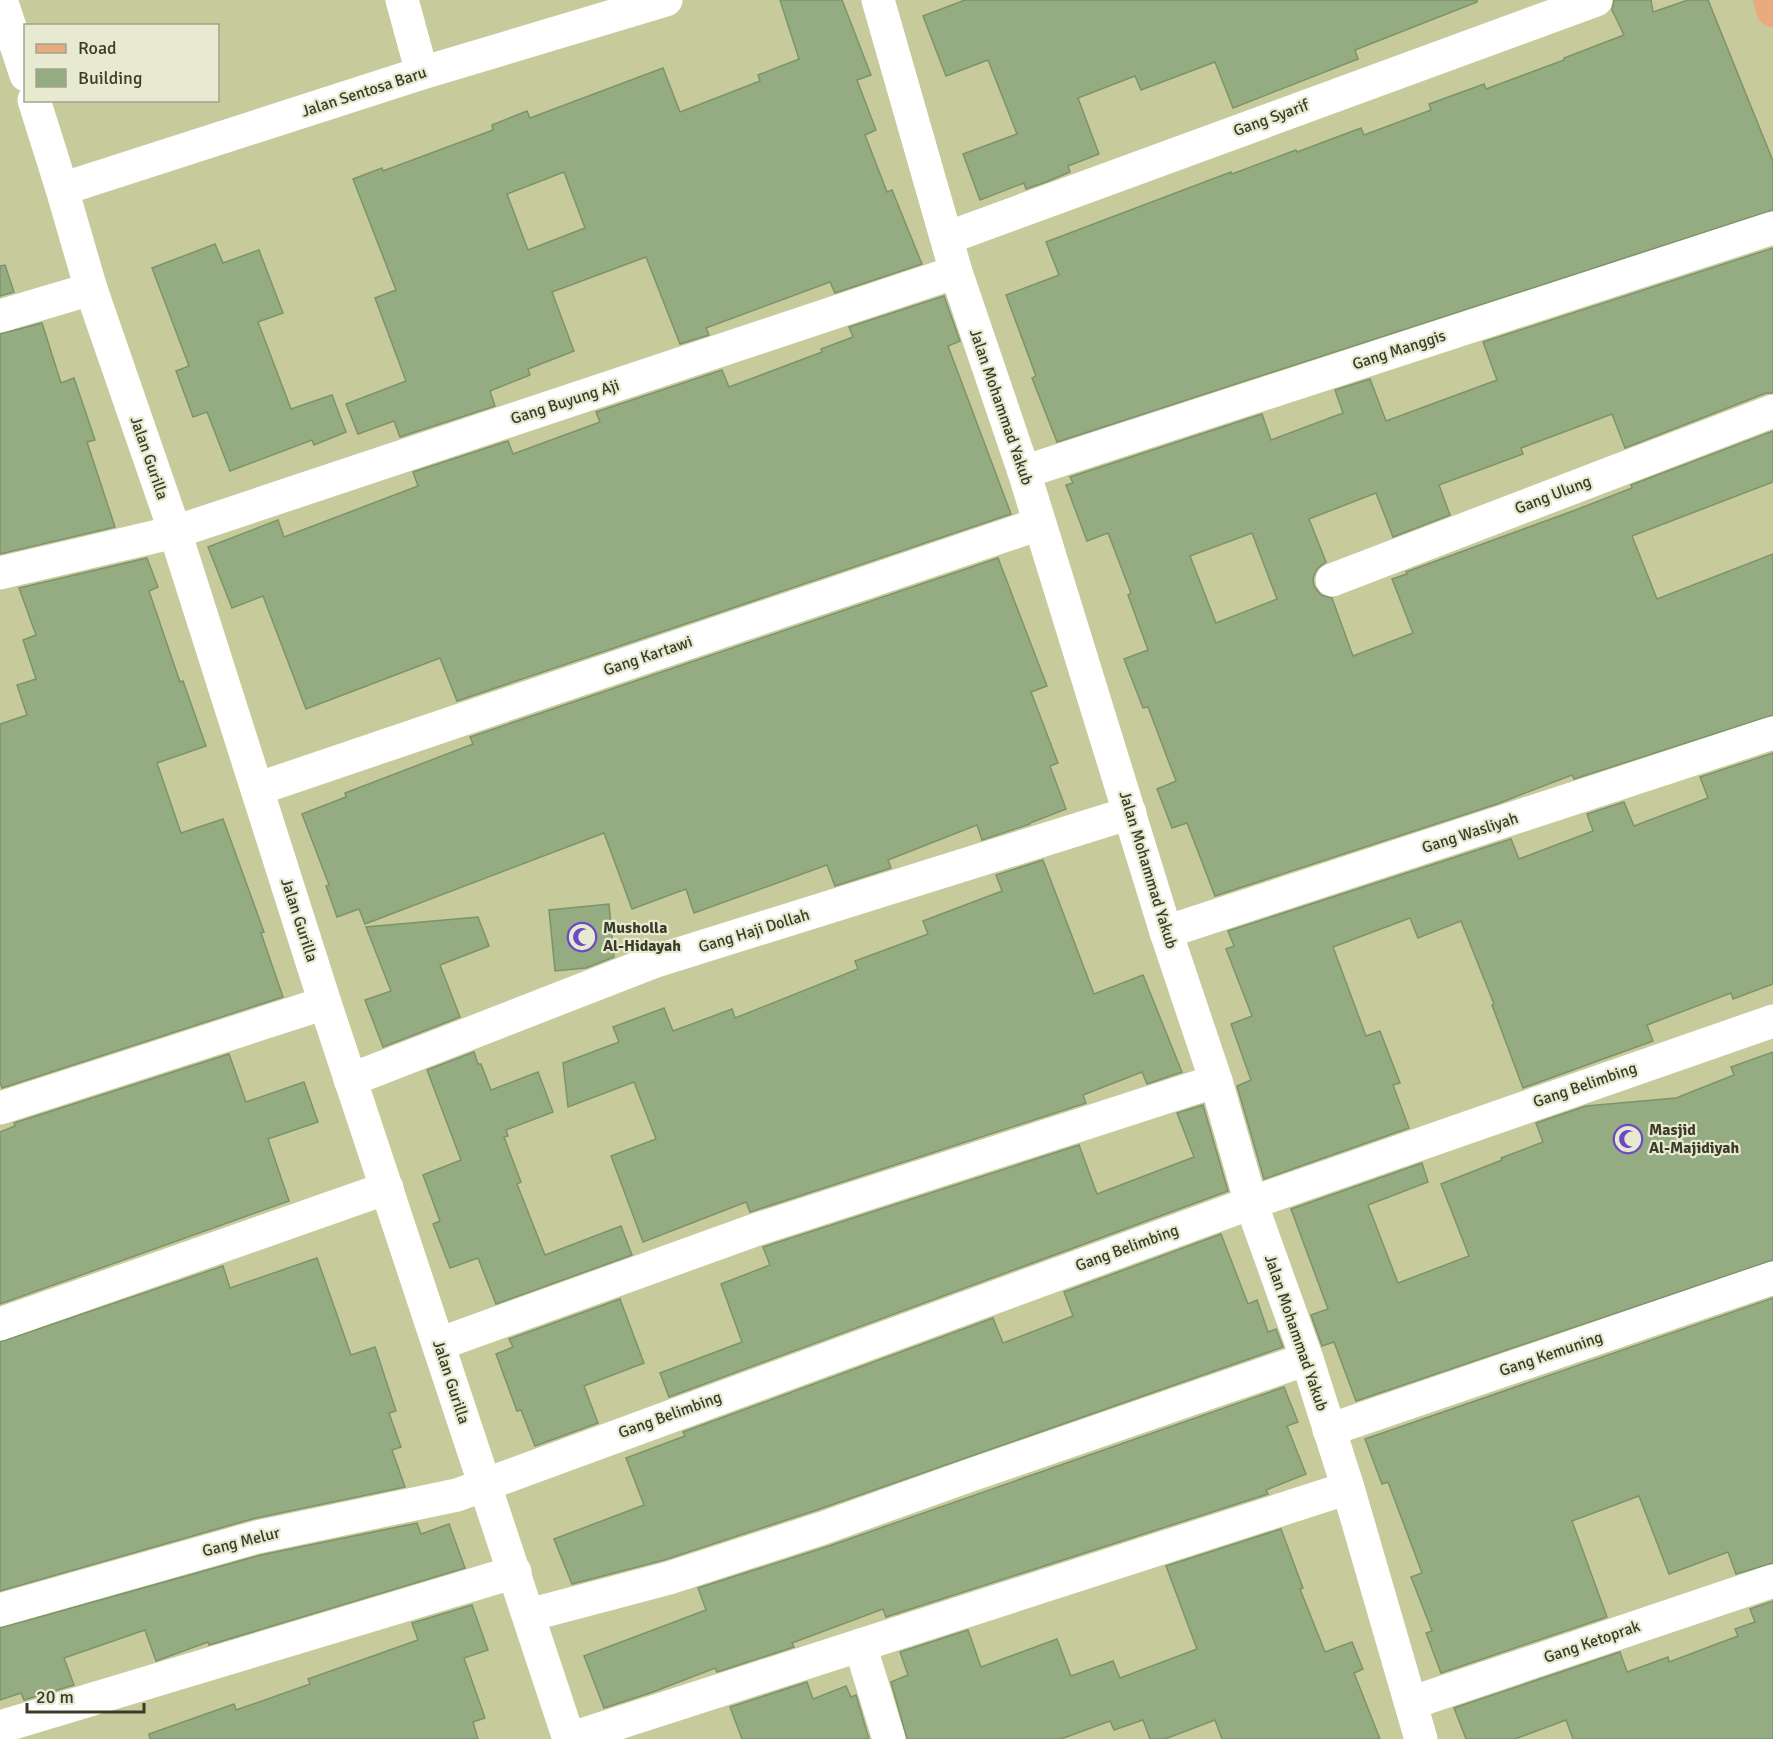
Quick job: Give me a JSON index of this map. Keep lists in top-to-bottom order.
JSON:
{
  "streets": {
    "street": [
      "Jalan Sentosa Baru",
      "Gang Syarif",
      "Gang Manggis",
      "Gang Buyung Aji",
      "Jalan Mohammad Yakub",
      "Jalan Gurilla",
      "Gang Ulung",
      "Gang Kartawi",
      "Gang Wasliyah",
      "Gang Haji Dollah",
      "Gang Belimbing",
      "Gang Kemuning",
      "Gang Melur",
      "Gang Ketoprak"
    ]
  },
  "crossings": [
    ["Jalan Sentosa Baru", "Jalan Gurilla"],
    ["Gang Syarif", "Jalan Mohammad Yakub"],
    ["Gang Manggis", "Jalan Mohammad Yakub"],
    ["Gang Buyung Aji", "Jalan Mohammad Yakub"],
    ["Gang Buyung Aji", "Jalan Gurilla"],
    ["Jalan Mohammad Yakub", "Gang Kartawi"],
    ["Jalan Mohammad Yakub", "Gang Wasliyah"],
    ["Jalan Mohammad Yakub", "Gang Haji Dollah"],
    ["Jalan Mohammad Yakub", "Gang Belimbing"],
    ["Jalan Mohammad Yakub", "Gang Kemuning"],
    ["Jalan Mohammad Yakub", "Gang Ketoprak"],
    ["Jalan Gurilla", "Gang Kartawi"],
    ["Jalan Gurilla", "Gang Haji Dollah"],
    ["Jalan Gurilla", "Gang Belimbing"],
    ["Jalan Gurilla", "Gang Melur"],
    ["Gang Belimbing", "Gang Melur"]
  ],
  "places": {
    "mosque": ["Musholla Al-Hidayah", "Masjid Al-Majidiyah"]
  },
  "legend": ["Road", "Building"],
  "scale_bar": "20 m"
}
